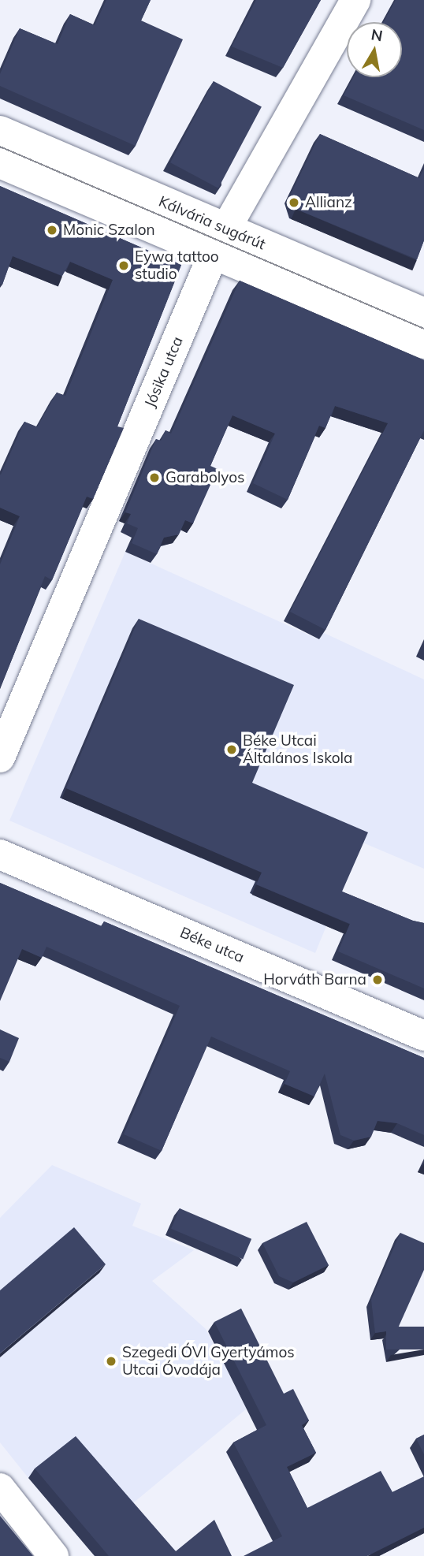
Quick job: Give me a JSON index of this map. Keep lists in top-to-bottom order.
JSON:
{
  "streets": {
    "street": ["Kálvária sugárút", "Jósika utca", "Béke utca"]
  },
  "crossings": [
    ["Kálvária sugárút", "Jósika utca"]
  ],
  "places": [
    "Allianz",
    "Monic Szalon",
    "Eywa tattoo studio",
    "Garabolyos",
    "Béke Utcai Általános Iskola",
    "Horváth Barna",
    "Szegedi ÓVI Gyertyámos Utcai Óvodája"
  ],
  "north": "top"
}
